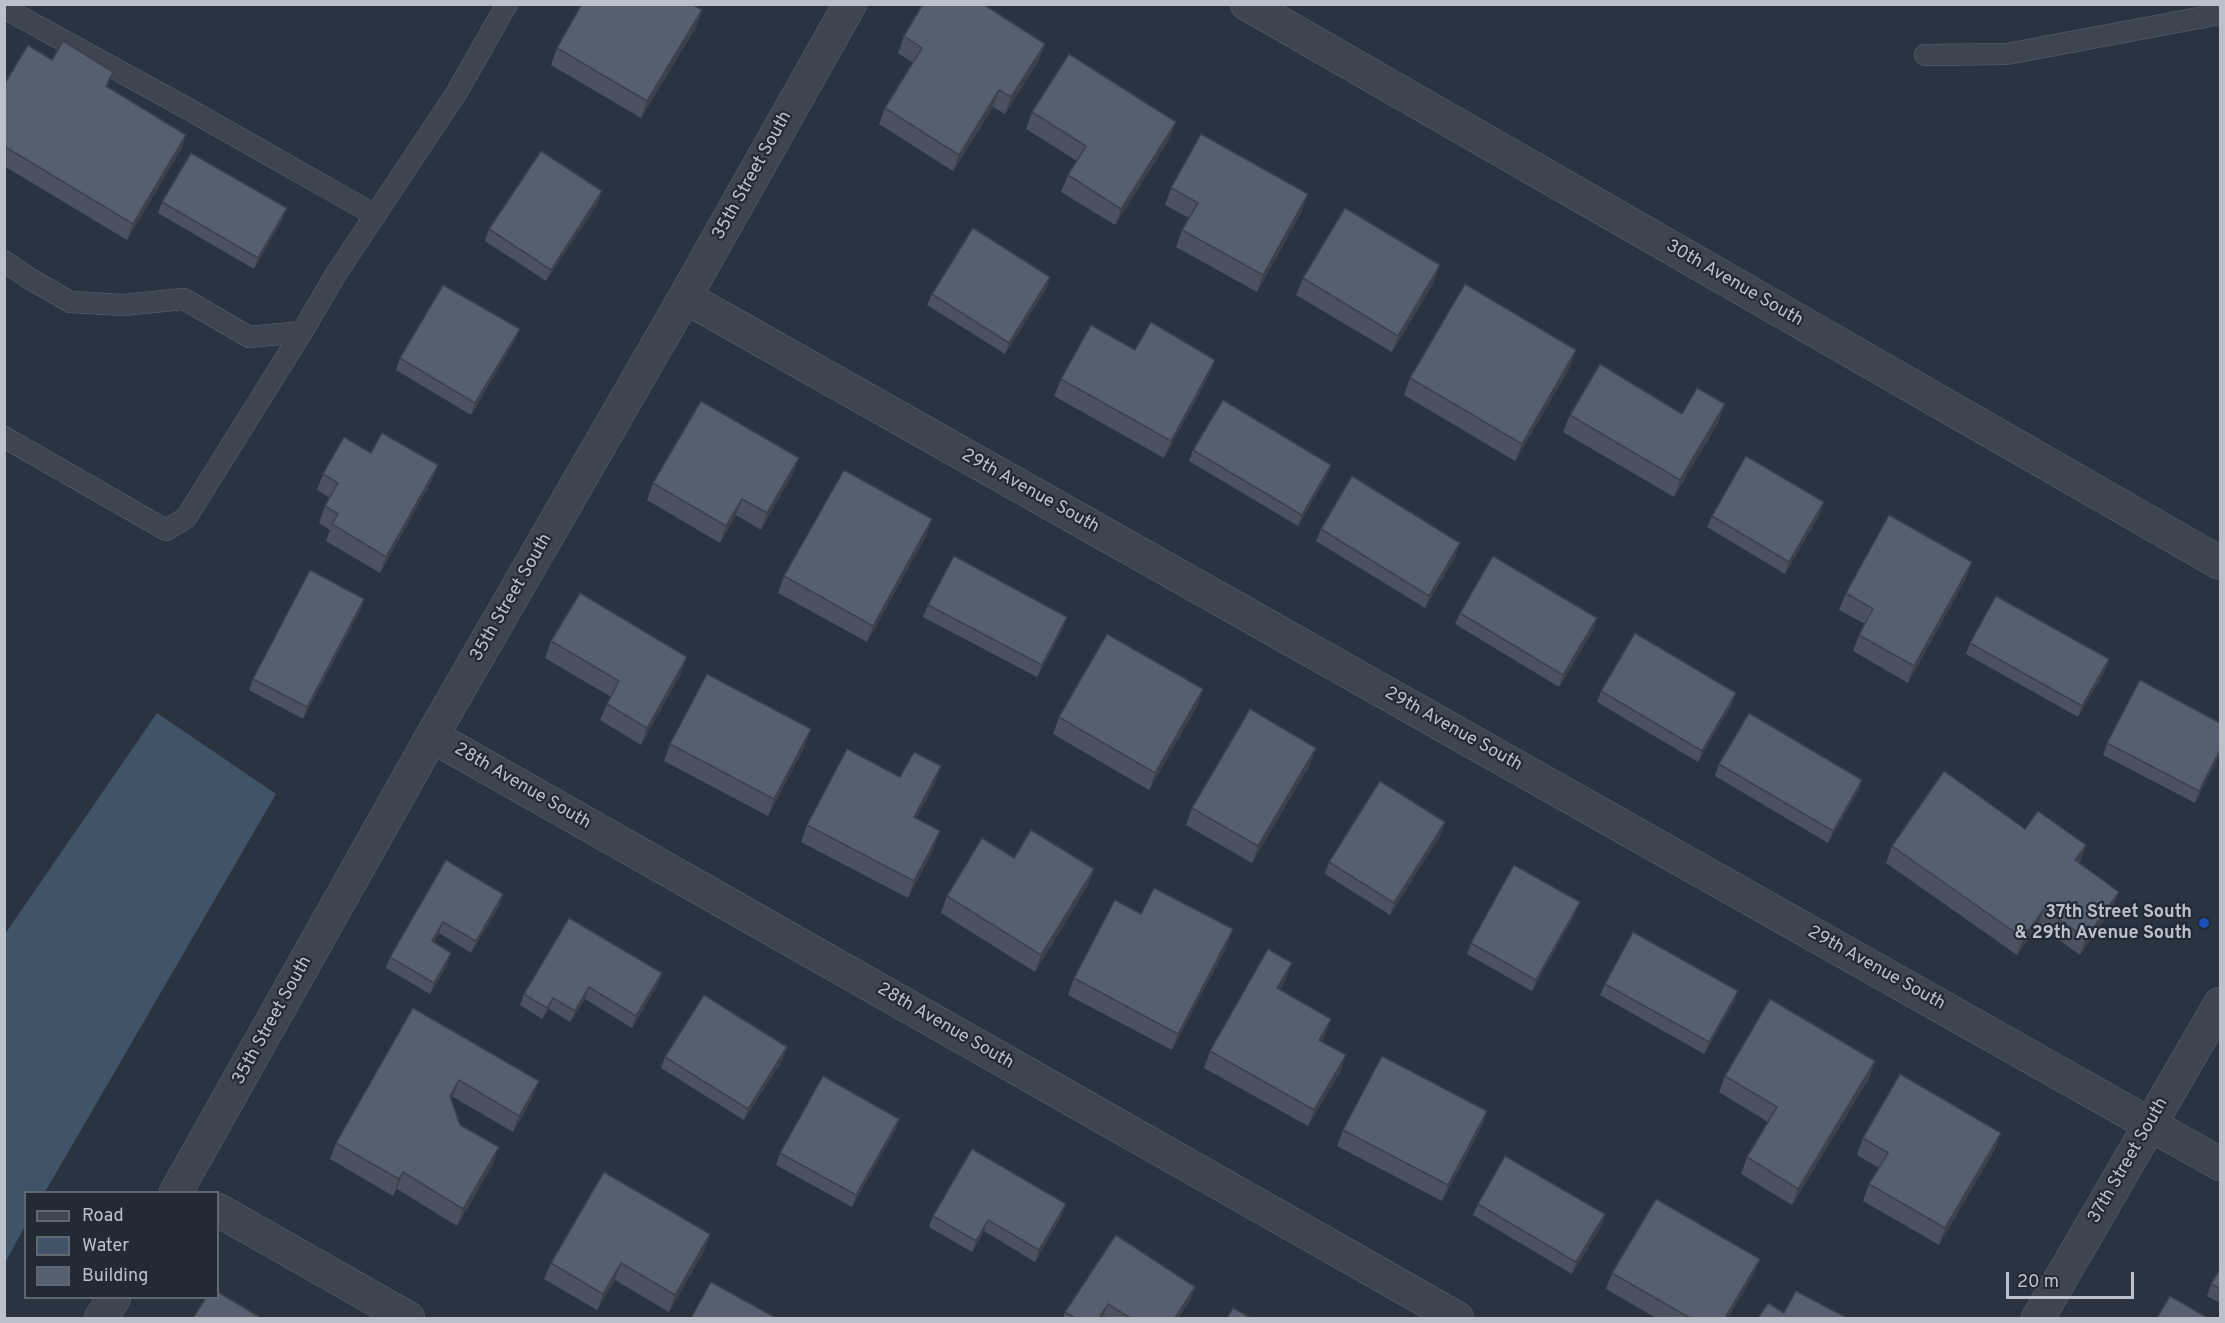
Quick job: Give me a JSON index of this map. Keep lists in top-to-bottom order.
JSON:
{
  "streets": {
    "street": [
      "35th Street South",
      "30th Avenue South",
      "29th Avenue South",
      "28th Avenue South",
      "37th Street South"
    ]
  },
  "crossings": [
    ["35th Street South", "29th Avenue South"],
    ["35th Street South", "28th Avenue South"],
    ["29th Avenue South", "37th Street South"]
  ],
  "places": ["37th Street South & 29th Avenue South"],
  "legend": ["Road", "Water", "Building"],
  "scale_bar": "20 m"
}
